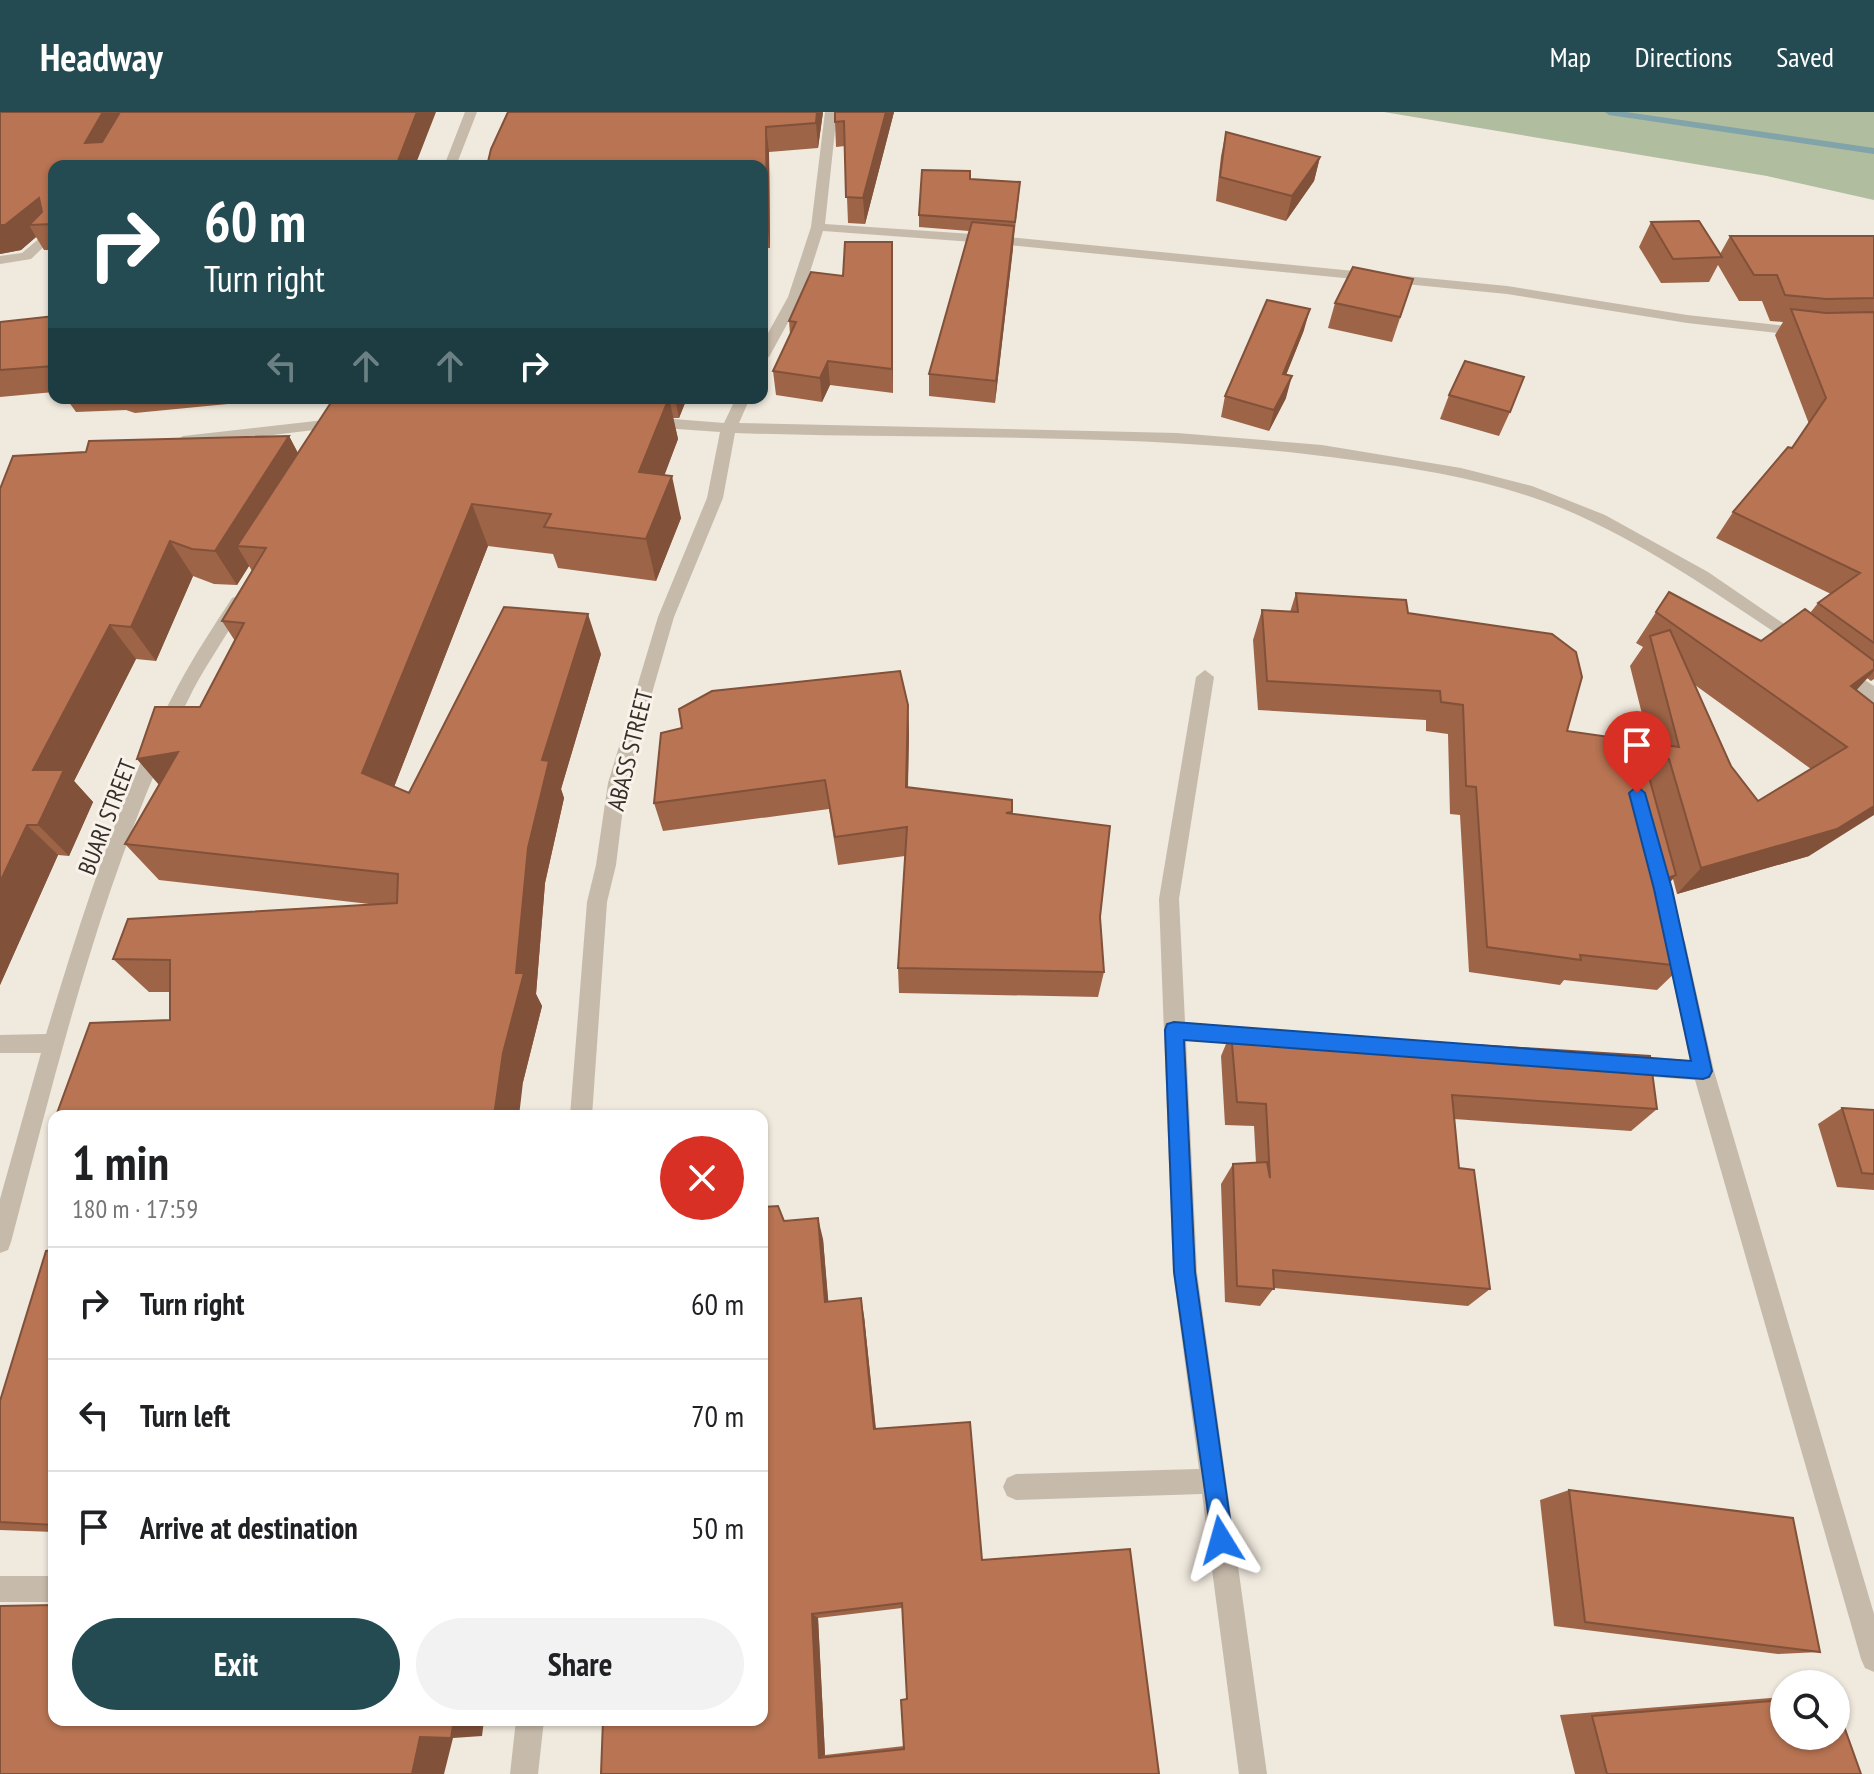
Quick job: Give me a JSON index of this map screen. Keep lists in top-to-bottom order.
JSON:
{
  "streets": {
    "street": ["ABASS STREET", "BUARI STREET"]
  },
  "page": {
    "header": "Headway",
    "nav": ["Map", "Directions", "Saved"],
    "turn": ["60 m", "Turn right"],
    "heading": ["1 min", "180 m · 17:59"],
    "list": [
      {
        "name": "Turn right",
        "value": "60 m"
      },
      {
        "name": "Turn left",
        "value": "70 m"
      },
      {
        "name": "Arrive at destination",
        "value": "50 m"
      }
    ],
    "buttons": ["Exit", "Share"]
  }
}
